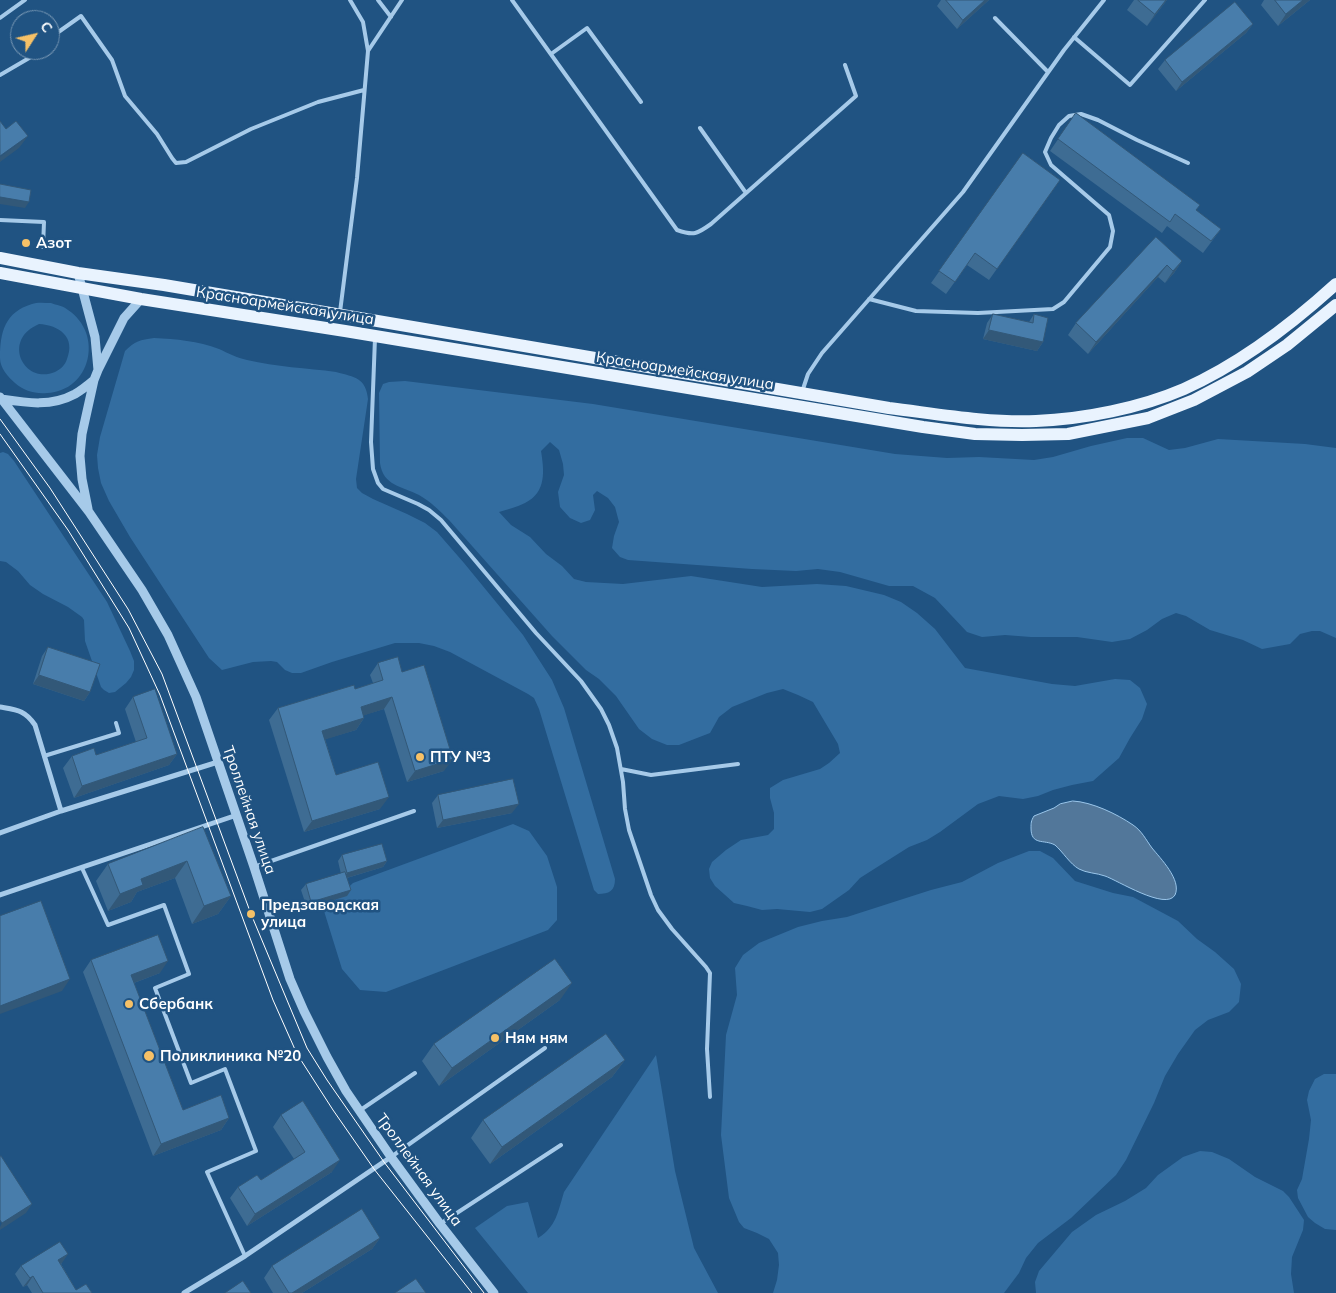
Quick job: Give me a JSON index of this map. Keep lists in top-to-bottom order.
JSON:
{
  "streets": {
    "main road": ["Красноармейская улица"],
    "street": ["Троллейная улица"]
  },
  "places": [
    "Азот",
    "ПТУ №3",
    "Предзаводская улица",
    "Сбербанк",
    "Ням ням",
    "Поликлиника №20"
  ],
  "north": "top right"
}
